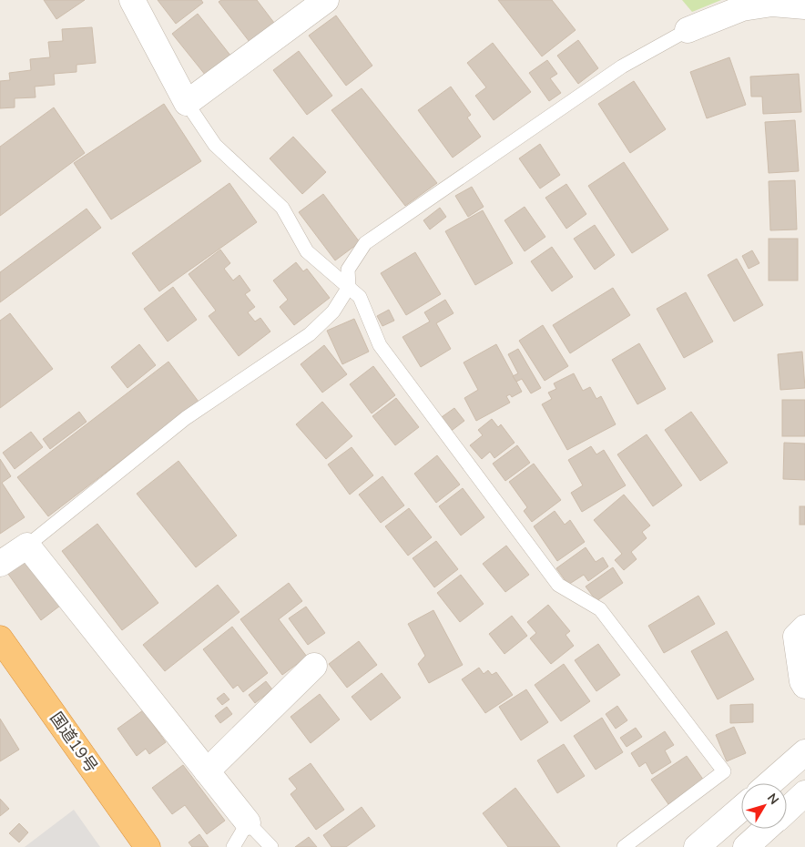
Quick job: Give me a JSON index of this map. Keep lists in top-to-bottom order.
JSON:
{
  "streets": {
    "highway": ["国道19号"]
  },
  "north": "top right"
}
